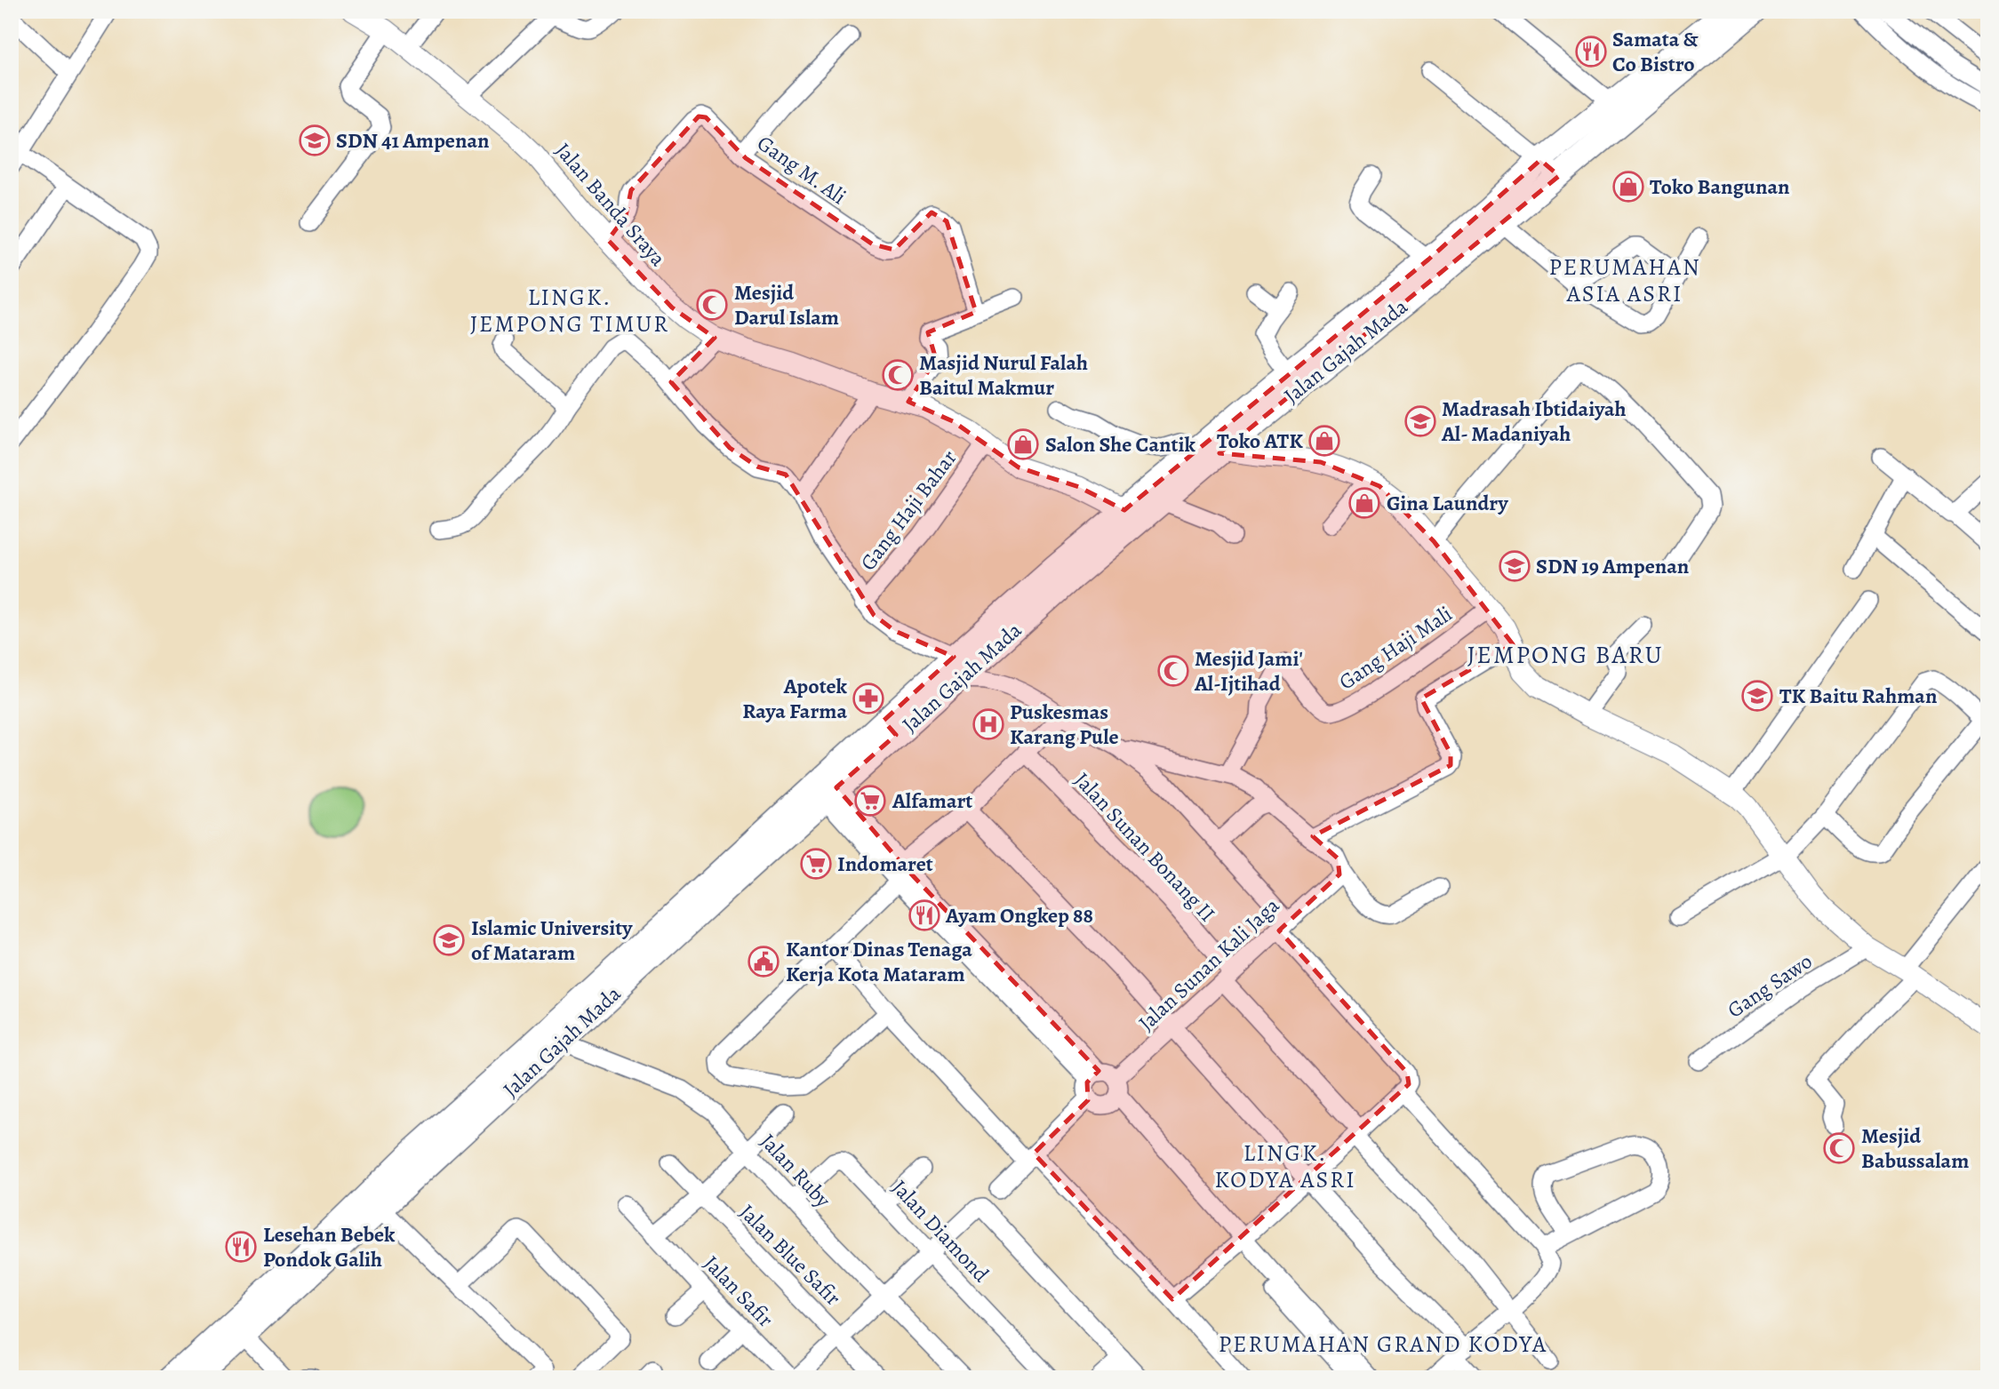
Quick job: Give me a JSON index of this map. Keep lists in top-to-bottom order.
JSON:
{
  "streets": {
    "main road": ["Jalan Gajah Mada"],
    "street": [
      "Gang M. Ali",
      "Jalan Banda Sraya",
      "Gang Haji Bahar",
      "Gang Haji Mali",
      "Jalan Sunan Bonang II",
      "Jalan Sunan Kali Jaga",
      "Gang Sawo",
      "Jalan Ruby",
      "Jalan Diamond",
      "Jalan Blue Safir",
      "Jalan Safir"
    ]
  },
  "crossings": [
    ["Gang M. Ali", "Jalan Banda Sraya"],
    ["Jalan Banda Sraya", "Jalan Gajah Mada"],
    ["Jalan Banda Sraya", "Gang Haji Bahar"],
    ["Jalan Gajah Mada", "Jalan Ruby"],
    ["Jalan Sunan Bonang II", "Jalan Sunan Kali Jaga"],
    ["Jalan Ruby", "Jalan Diamond"]
  ],
  "districts": [
    "PERUMAHAN ASIA ASRI",
    "LINGK. JEMPONG TIMUR",
    "JEMPONG BARU",
    "LINGK. KODYA ASRI",
    "PERUMAHAN GRAND KODYA"
  ],
  "places": {
    "restaurant": ["Samata & Co Bistro", "Ayam Ongkep 88", "Lesehan Bebek Pondok Galih"],
    "school or university": [
      "SDN 41 Ampenan",
      "Madrasah Ibtidaiyah Al- Madaniyah",
      "SDN 19 Ampenan",
      "TK Baitu Rahman",
      "Islamic University of Mataram"
    ],
    "shop": [
      "Toko Bangunan",
      "Toko ATK",
      "Salon She Cantik",
      "Gina Laundry"
    ],
    "mosque": [
      "Mesjid Darul Islam",
      "Masjid Nurul Falah Baitul Makmur",
      "Mesjid Jami' Al-Ijtihad",
      "Mesjid Babussalam"
    ],
    "pharmacy": ["Apotek Raya Farma"],
    "hospital": ["Puskesmas Karang Pule"],
    "supermarket": ["Alfamart", "Indomaret"],
    "public building": ["Kantor Dinas Tenaga Kerja Kota Mataram"]
  }
}
